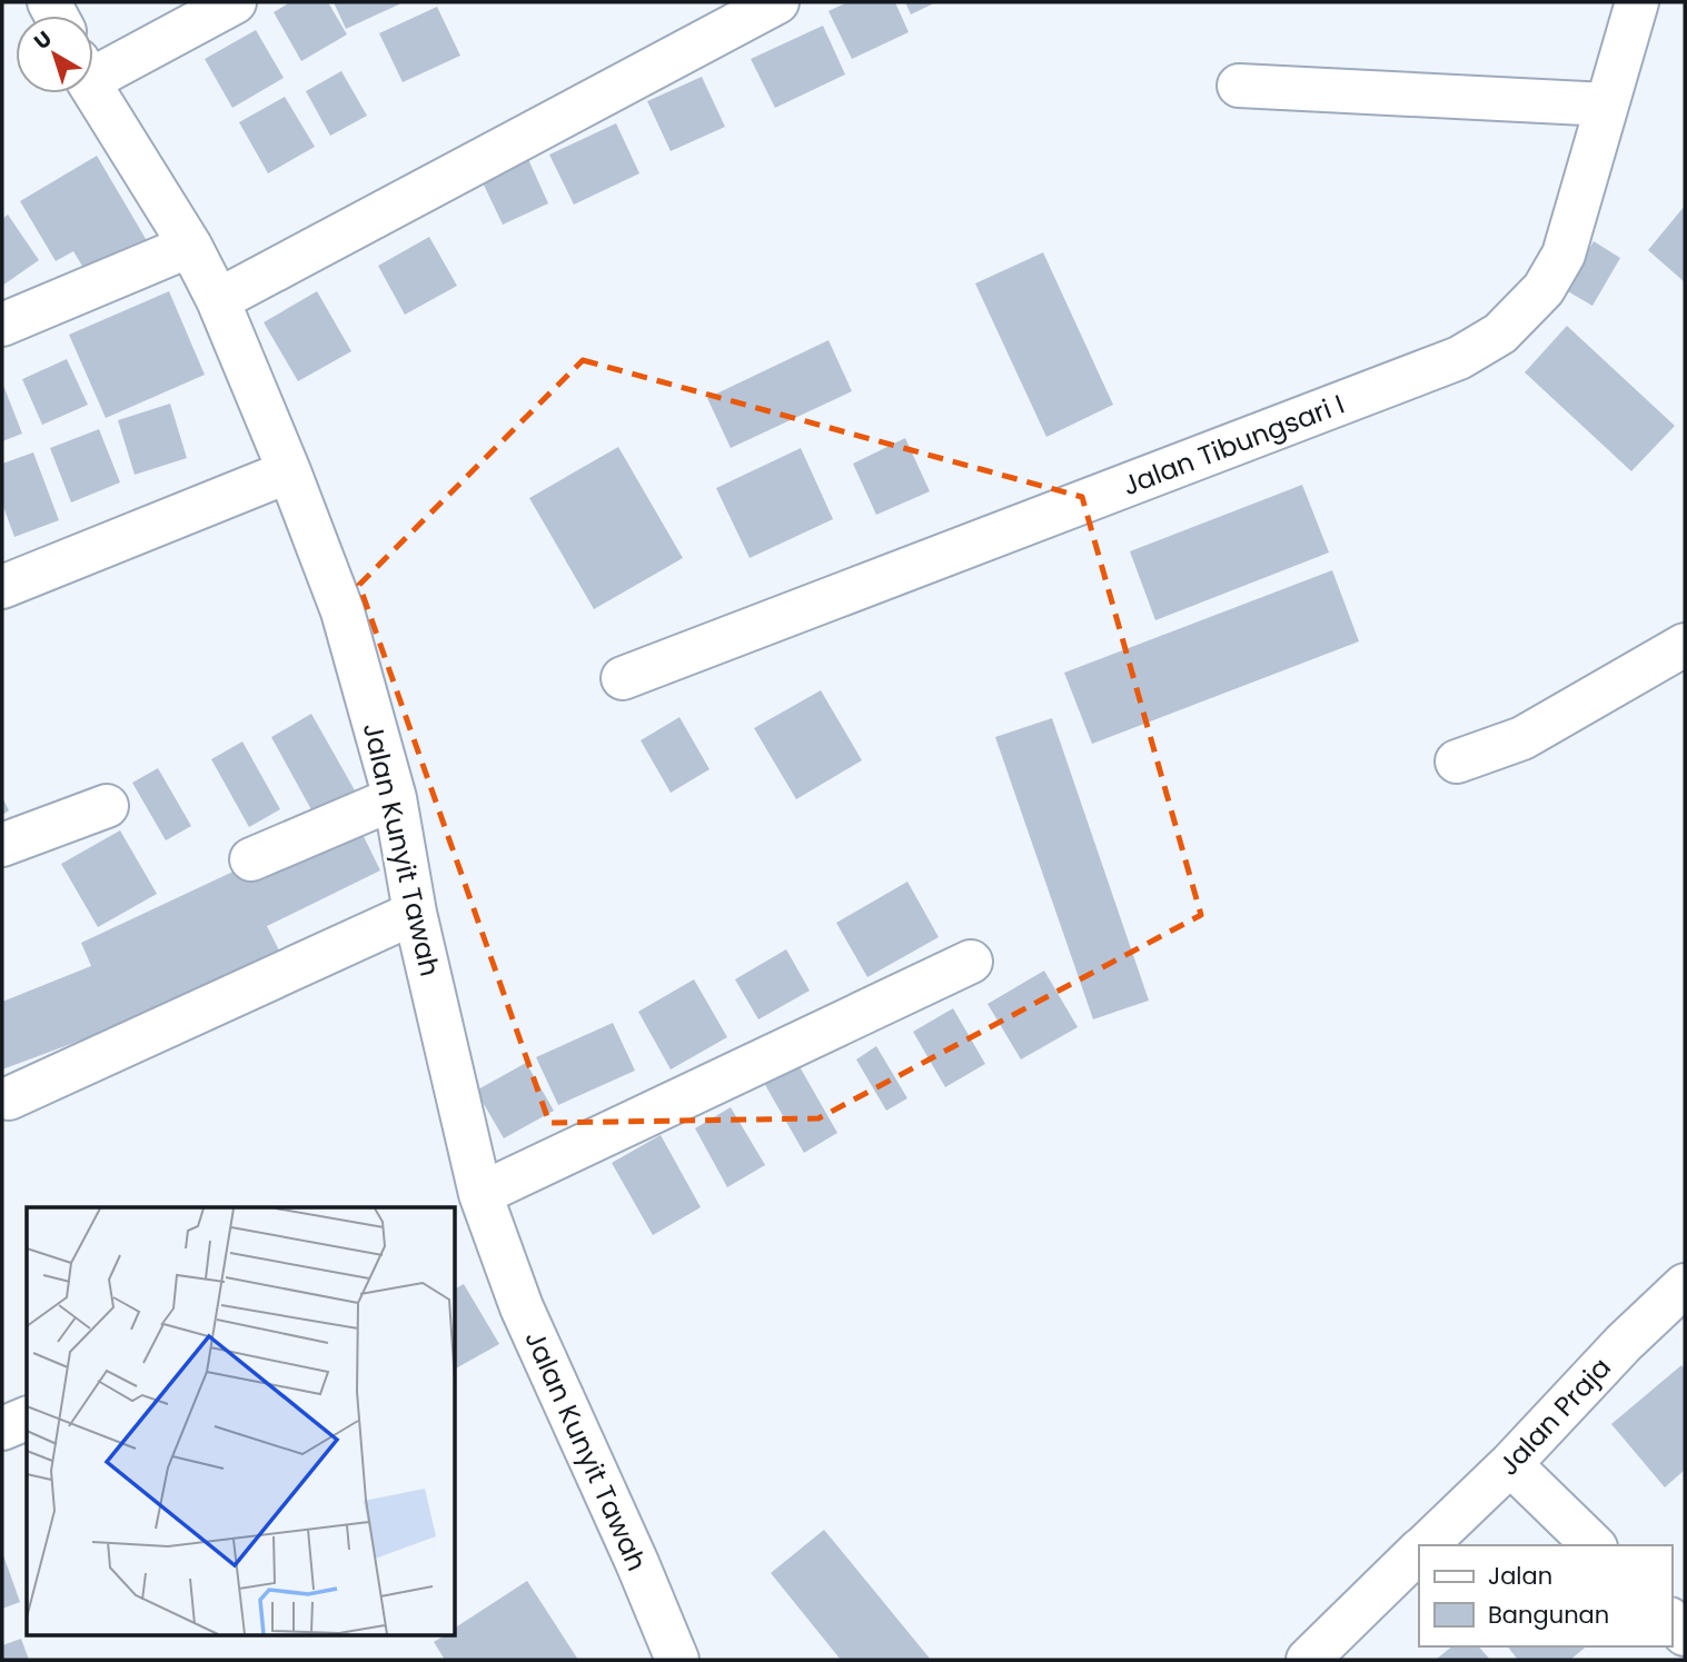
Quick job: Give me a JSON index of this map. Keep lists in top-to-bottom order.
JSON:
{
  "streets": {
    "street": ["Jalan Tibungsari I", "Jalan Kunyit Tawah", "Jalan Praja"]
  },
  "legend": ["Jalan", "Bangunan"],
  "north": "top left"
}
